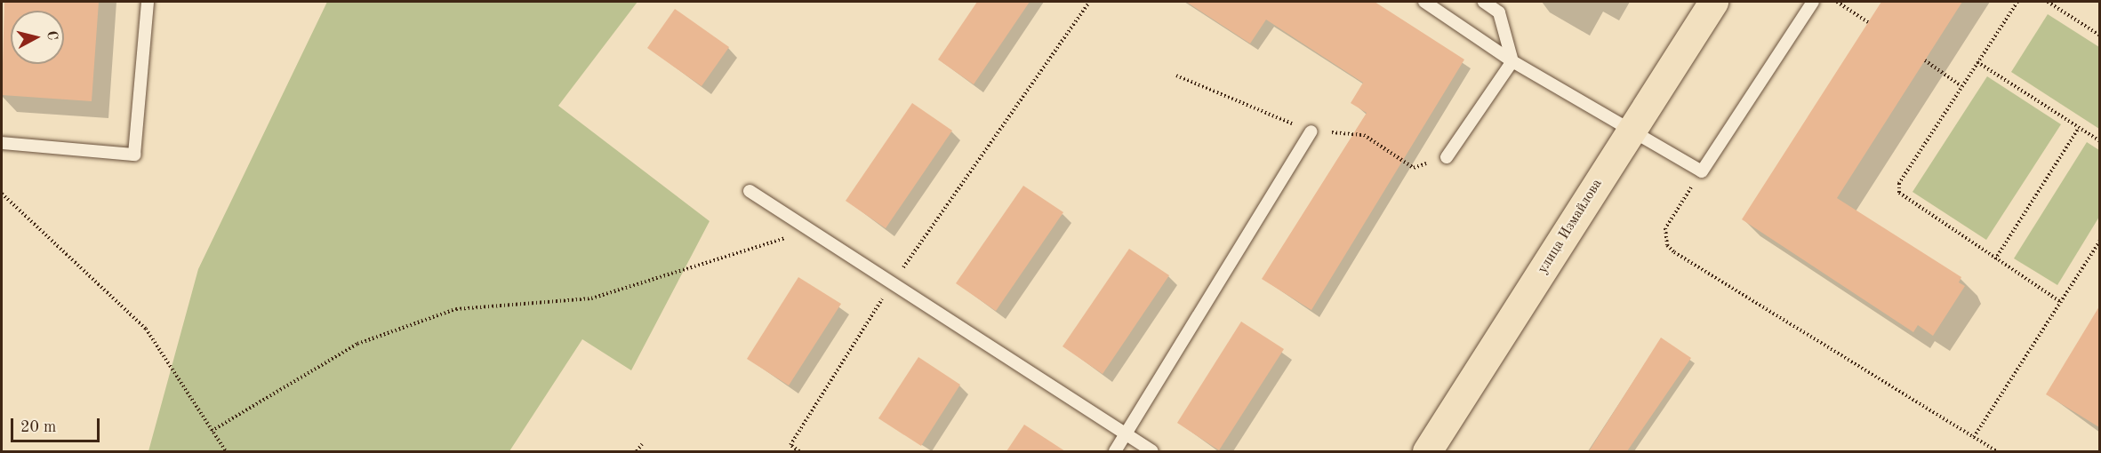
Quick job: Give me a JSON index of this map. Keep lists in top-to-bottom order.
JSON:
{
  "streets": {
    "main road": ["улица Измайлова"]
  },
  "scale_bar": "20 m",
  "north": "right"
}
